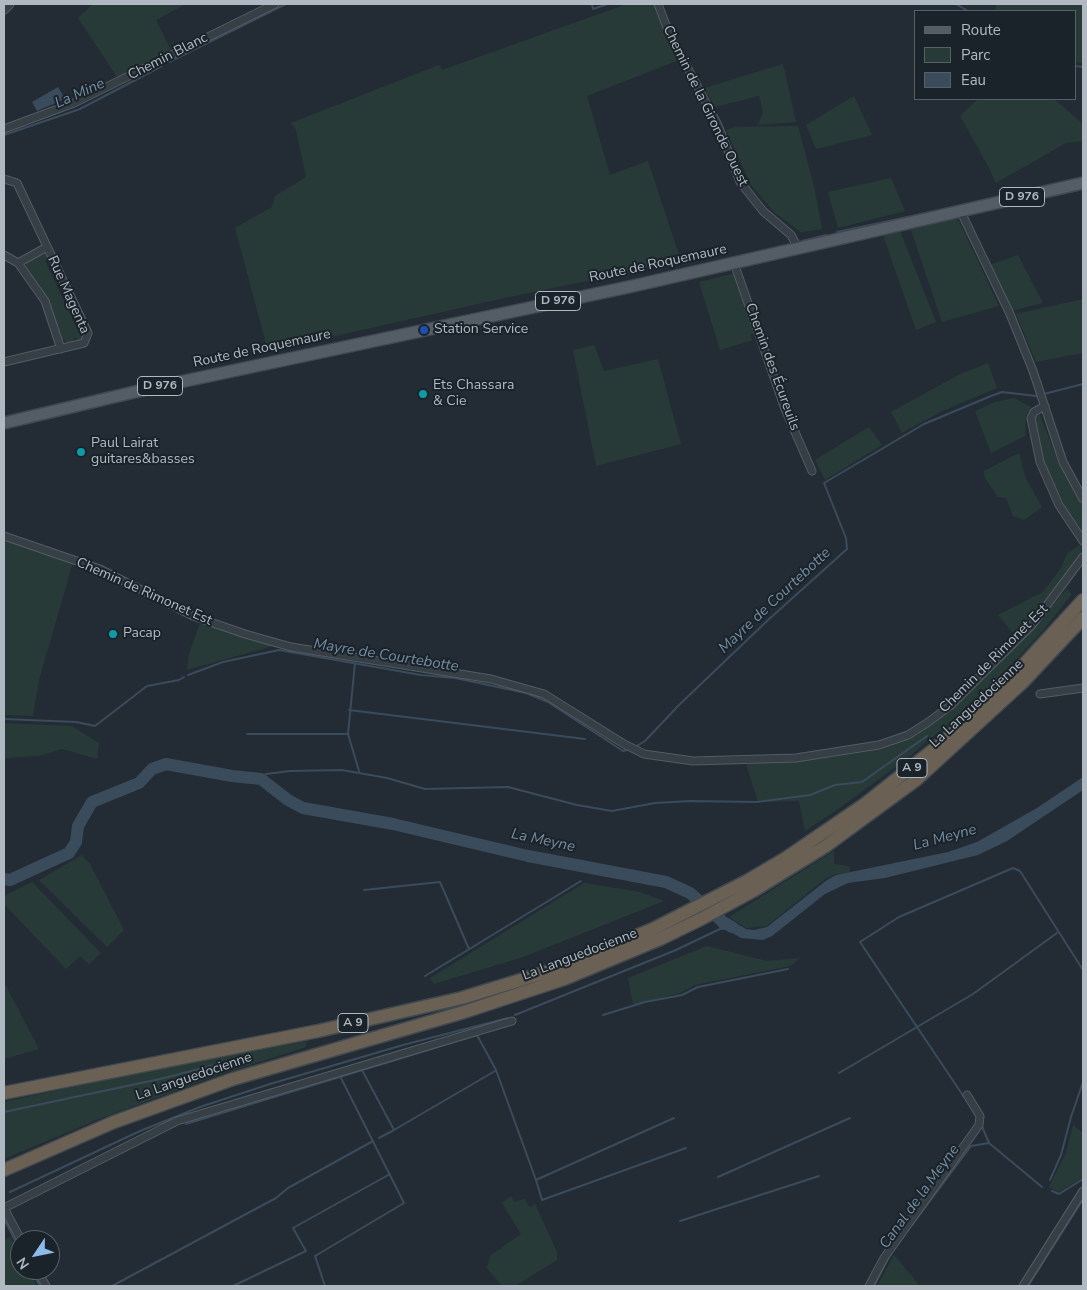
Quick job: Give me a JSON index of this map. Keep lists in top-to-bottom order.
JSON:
{
  "streets": {
    "highway": ["La Languedocienne", "A 9"],
    "main road": ["D 976", "Route de Roquemaure"],
    "street": [
      "Chemin Blanc",
      "Chemin de la Gironde Ouest",
      "Rue Magenta",
      "Chemin des Écureuils",
      "Chemin de Rimonet Est"
    ]
  },
  "crossings": [
    ["Chemin de la Gironde Ouest", "Route de Roquemaure"],
    ["Route de Roquemaure", "Chemin des Écureuils"]
  ],
  "water": [
    "La Mine",
    "Mayre de Courtebotte",
    "La Meyne",
    "Canal de la Meyne"
  ],
  "places": [
    "Station Service",
    "Ets Chassara & Cie",
    "Paul Lairat guitares&basses",
    "Pacap"
  ],
  "legend": ["Route", "Parc", "Eau"],
  "north": "bottom left"
}
